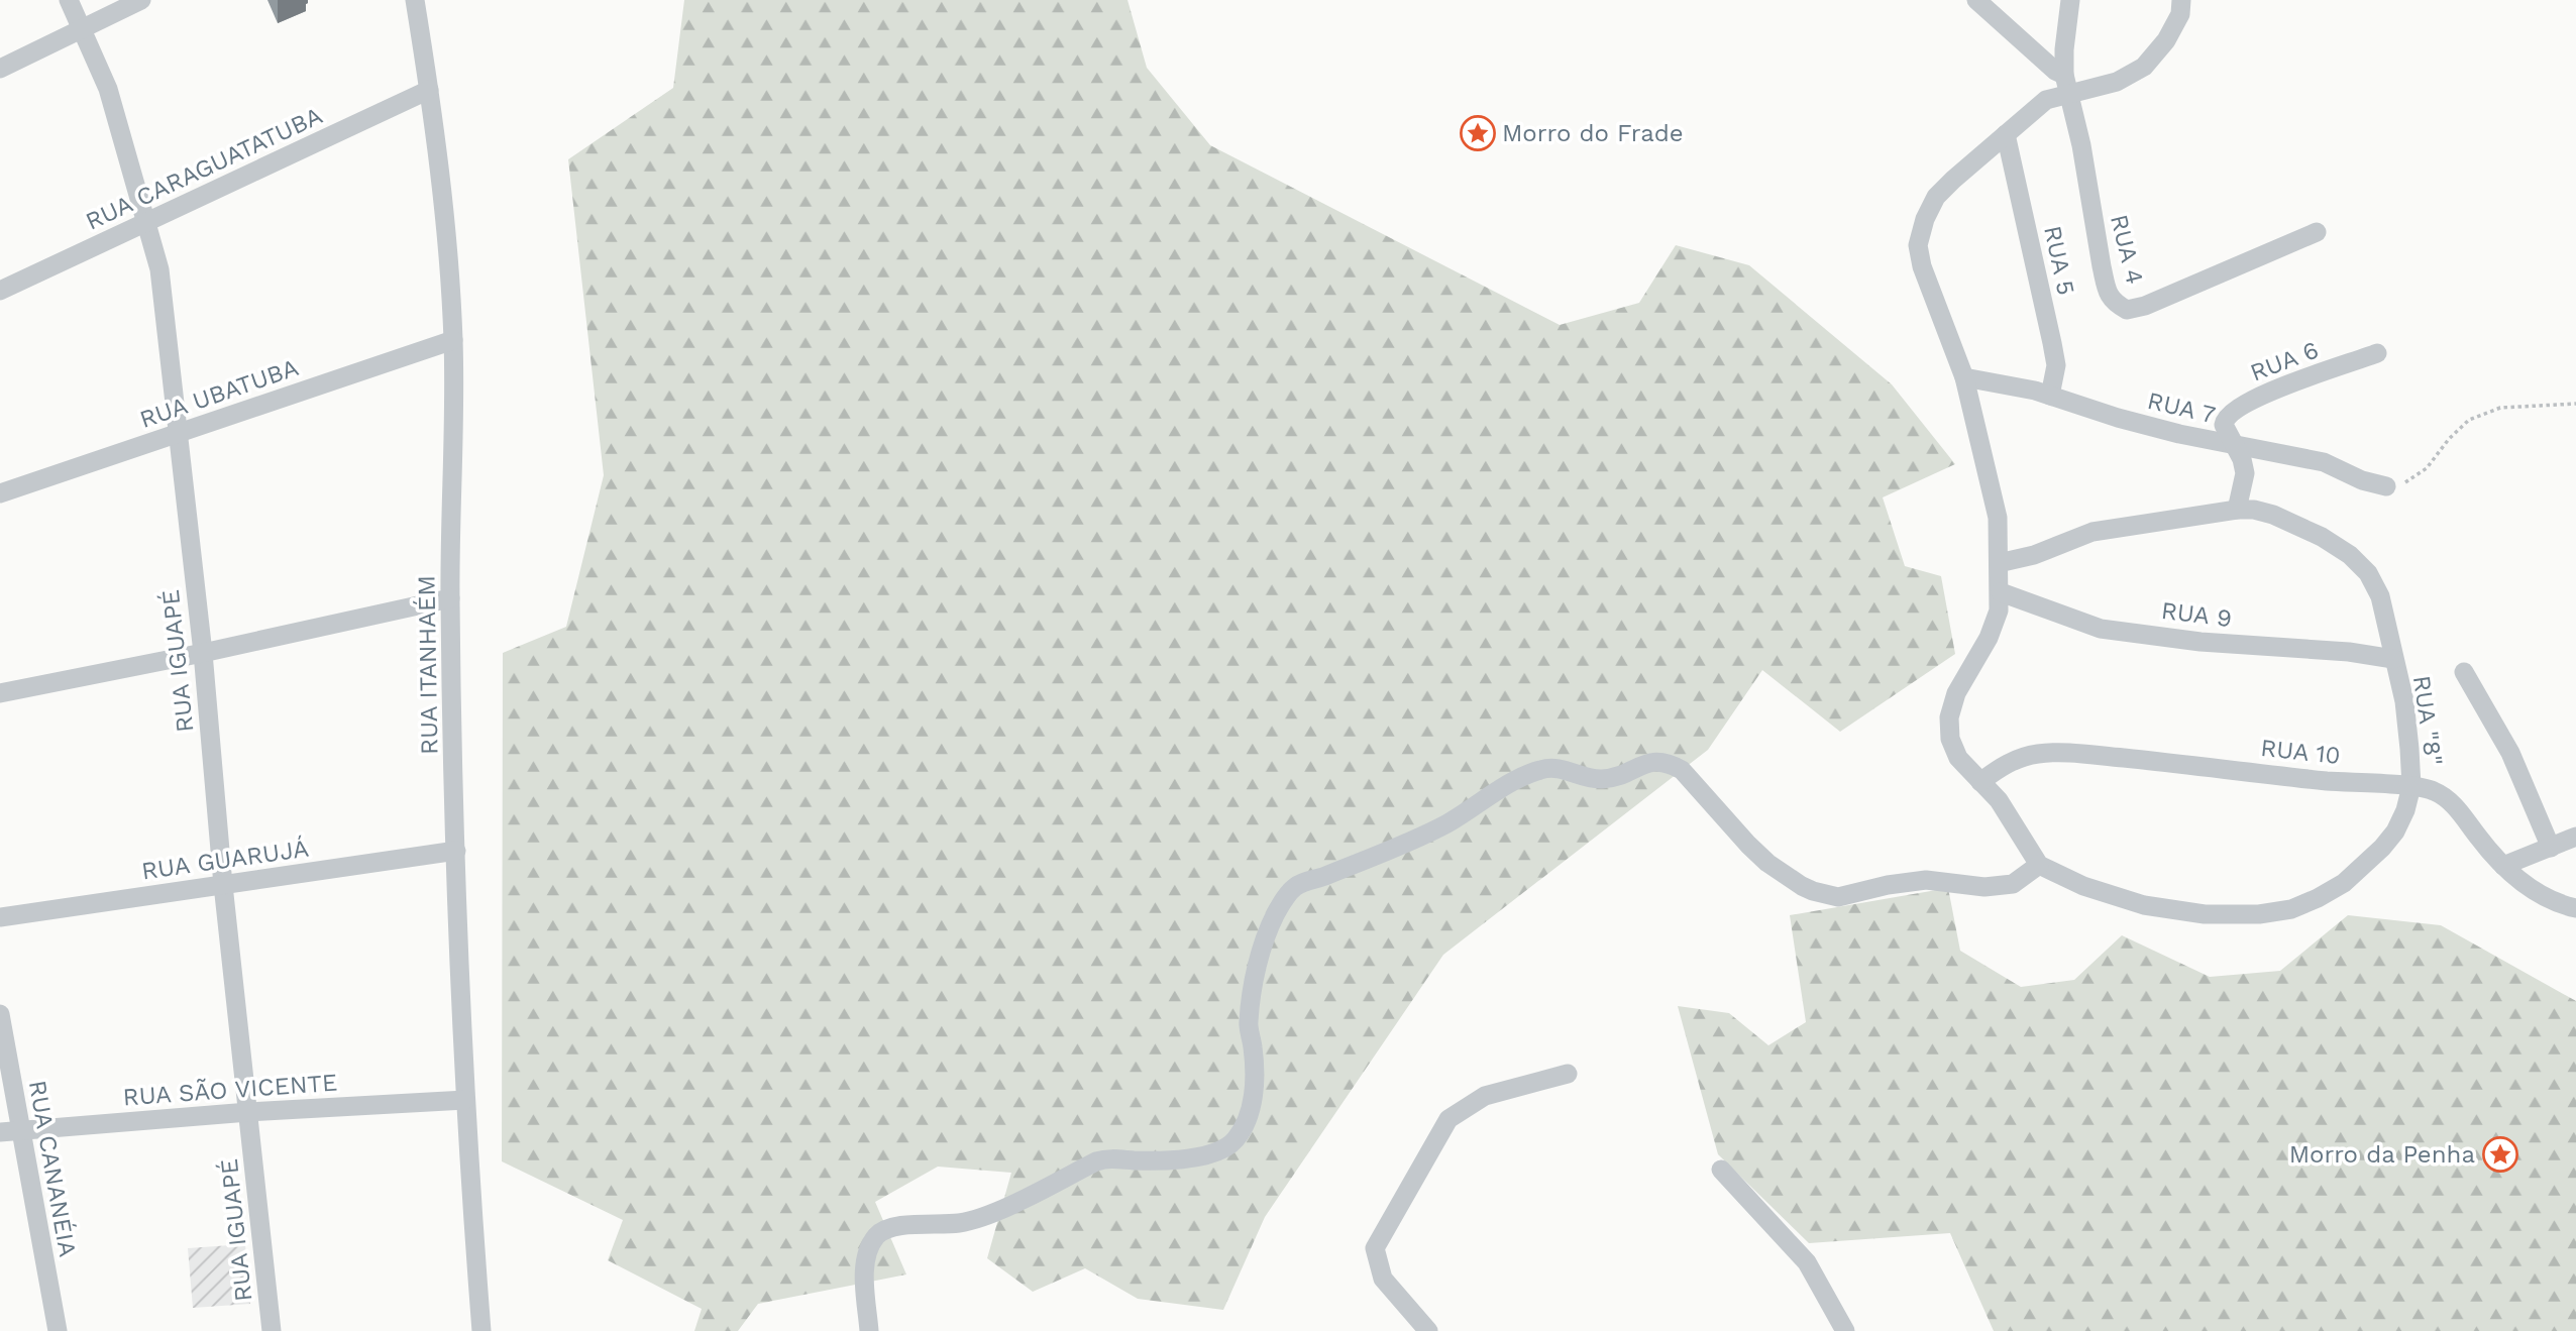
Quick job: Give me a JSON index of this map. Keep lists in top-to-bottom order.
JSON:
{
  "streets": {
    "street": [
      "RUA CARAGUATATUBA",
      "RUA 4",
      "RUA 5",
      "RUA 6",
      "RUA UBATUBA",
      "RUA 7",
      "RUA 9",
      "RUA IGUAPÉ",
      "RUA ITANHAÉM",
      "RUA \"8\"",
      "RUA 10",
      "RUA GUARUJÁ",
      "RUA SÃO VICENTE",
      "RUA CANANÉIA"
    ]
  },
  "crossings": [
    ["RUA CARAGUATATUBA", "RUA IGUAPÉ"],
    ["RUA CARAGUATATUBA", "RUA ITANHAÉM"],
    ["RUA 5", "RUA 7"],
    ["RUA 6", "RUA 7"],
    ["RUA 6", "RUA \"8\""],
    ["RUA UBATUBA", "RUA IGUAPÉ"],
    ["RUA UBATUBA", "RUA ITANHAÉM"],
    ["RUA 9", "RUA \"8\""],
    ["RUA IGUAPÉ", "RUA GUARUJÁ"],
    ["RUA IGUAPÉ", "RUA SÃO VICENTE"],
    ["RUA ITANHAÉM", "RUA GUARUJÁ"],
    ["RUA ITANHAÉM", "RUA SÃO VICENTE"],
    ["RUA \"8\"", "RUA 10"],
    ["RUA SÃO VICENTE", "RUA CANANÉIA"]
  ],
  "places": {
    "place": ["Morro do Frade", "Morro da Penha"]
  }
}
